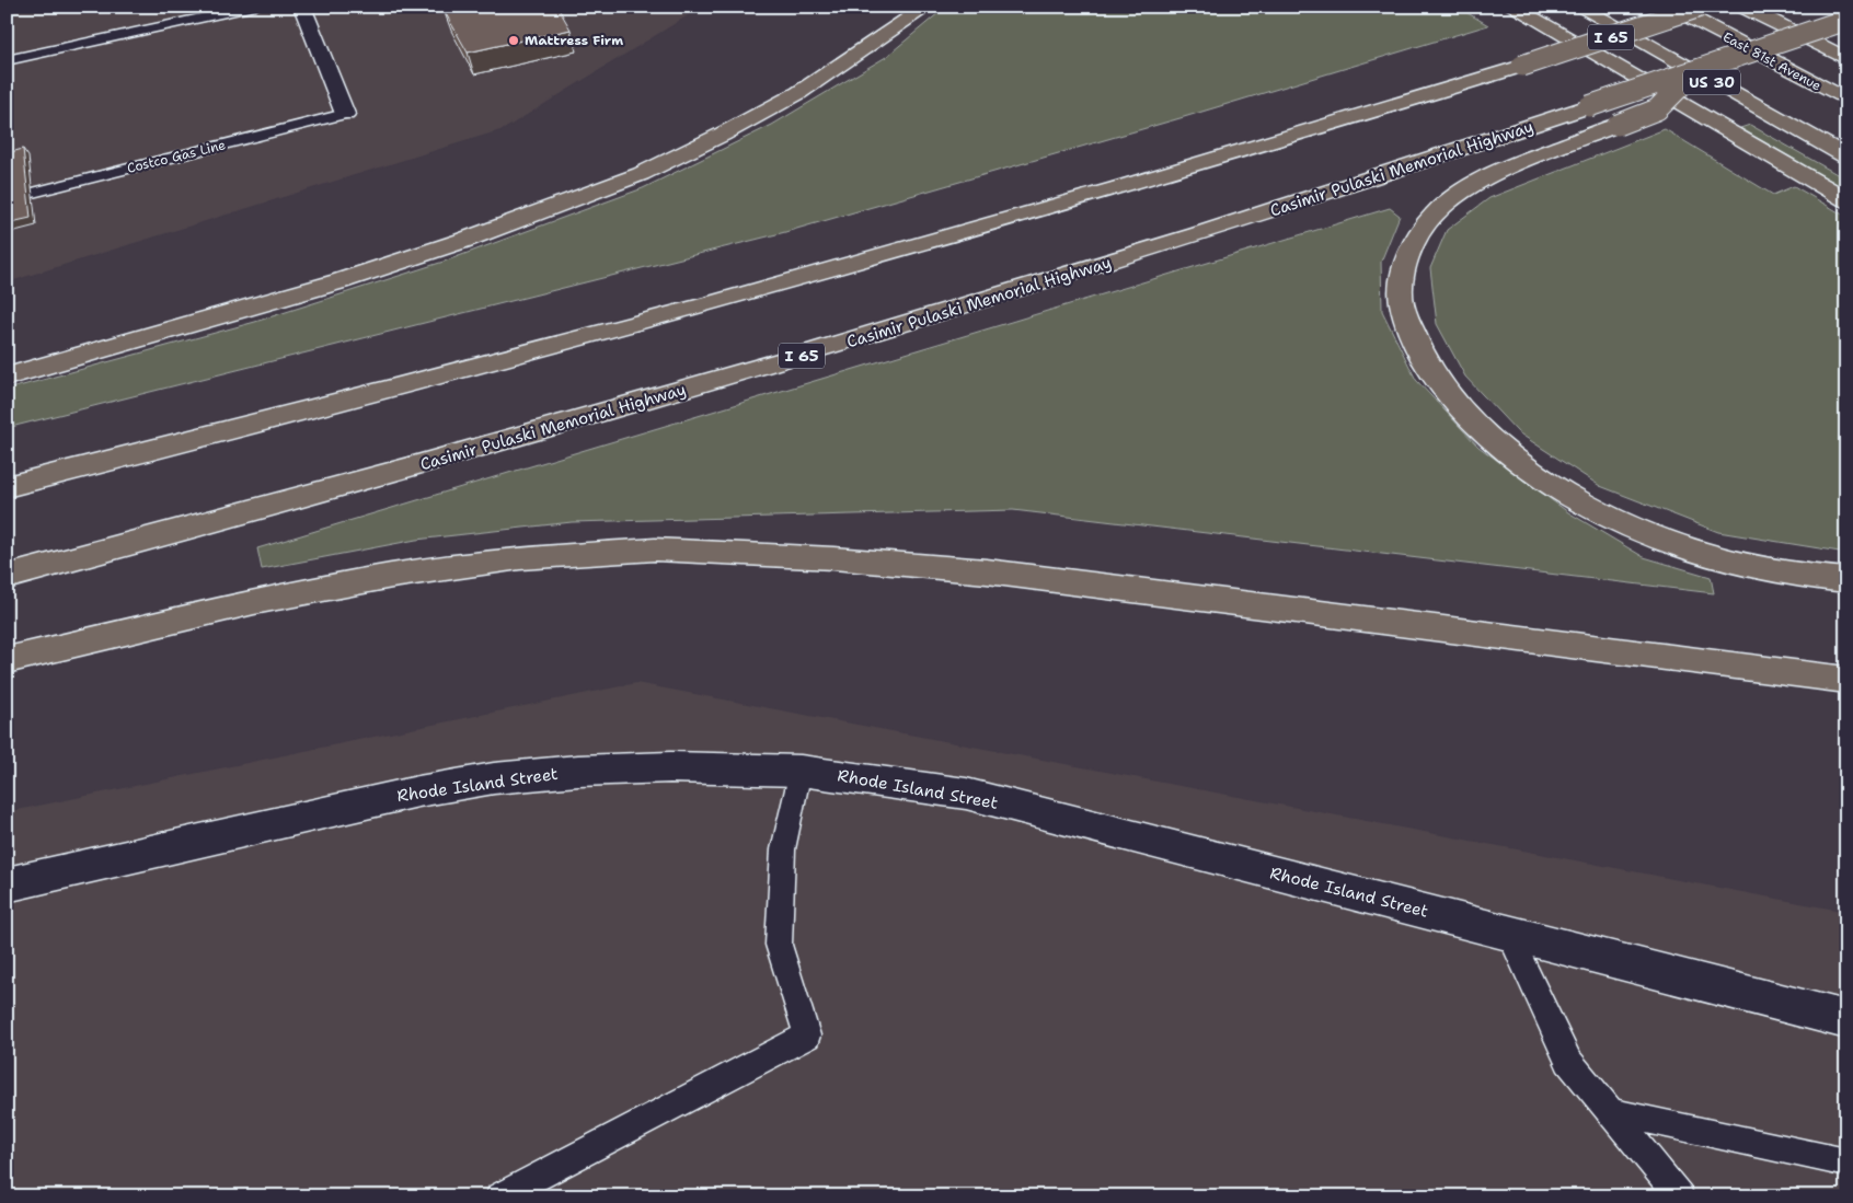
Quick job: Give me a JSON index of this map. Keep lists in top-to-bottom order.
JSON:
{
  "streets": {
    "main road": [
      "I 65",
      "East 81st Avenue",
      "US 30",
      "Casimir Pulaski Memorial Highway"
    ],
    "street": ["Rhode Island Street"],
    "lane": ["Costco Gas Line"]
  },
  "places": ["Mattress Firm"]
}
